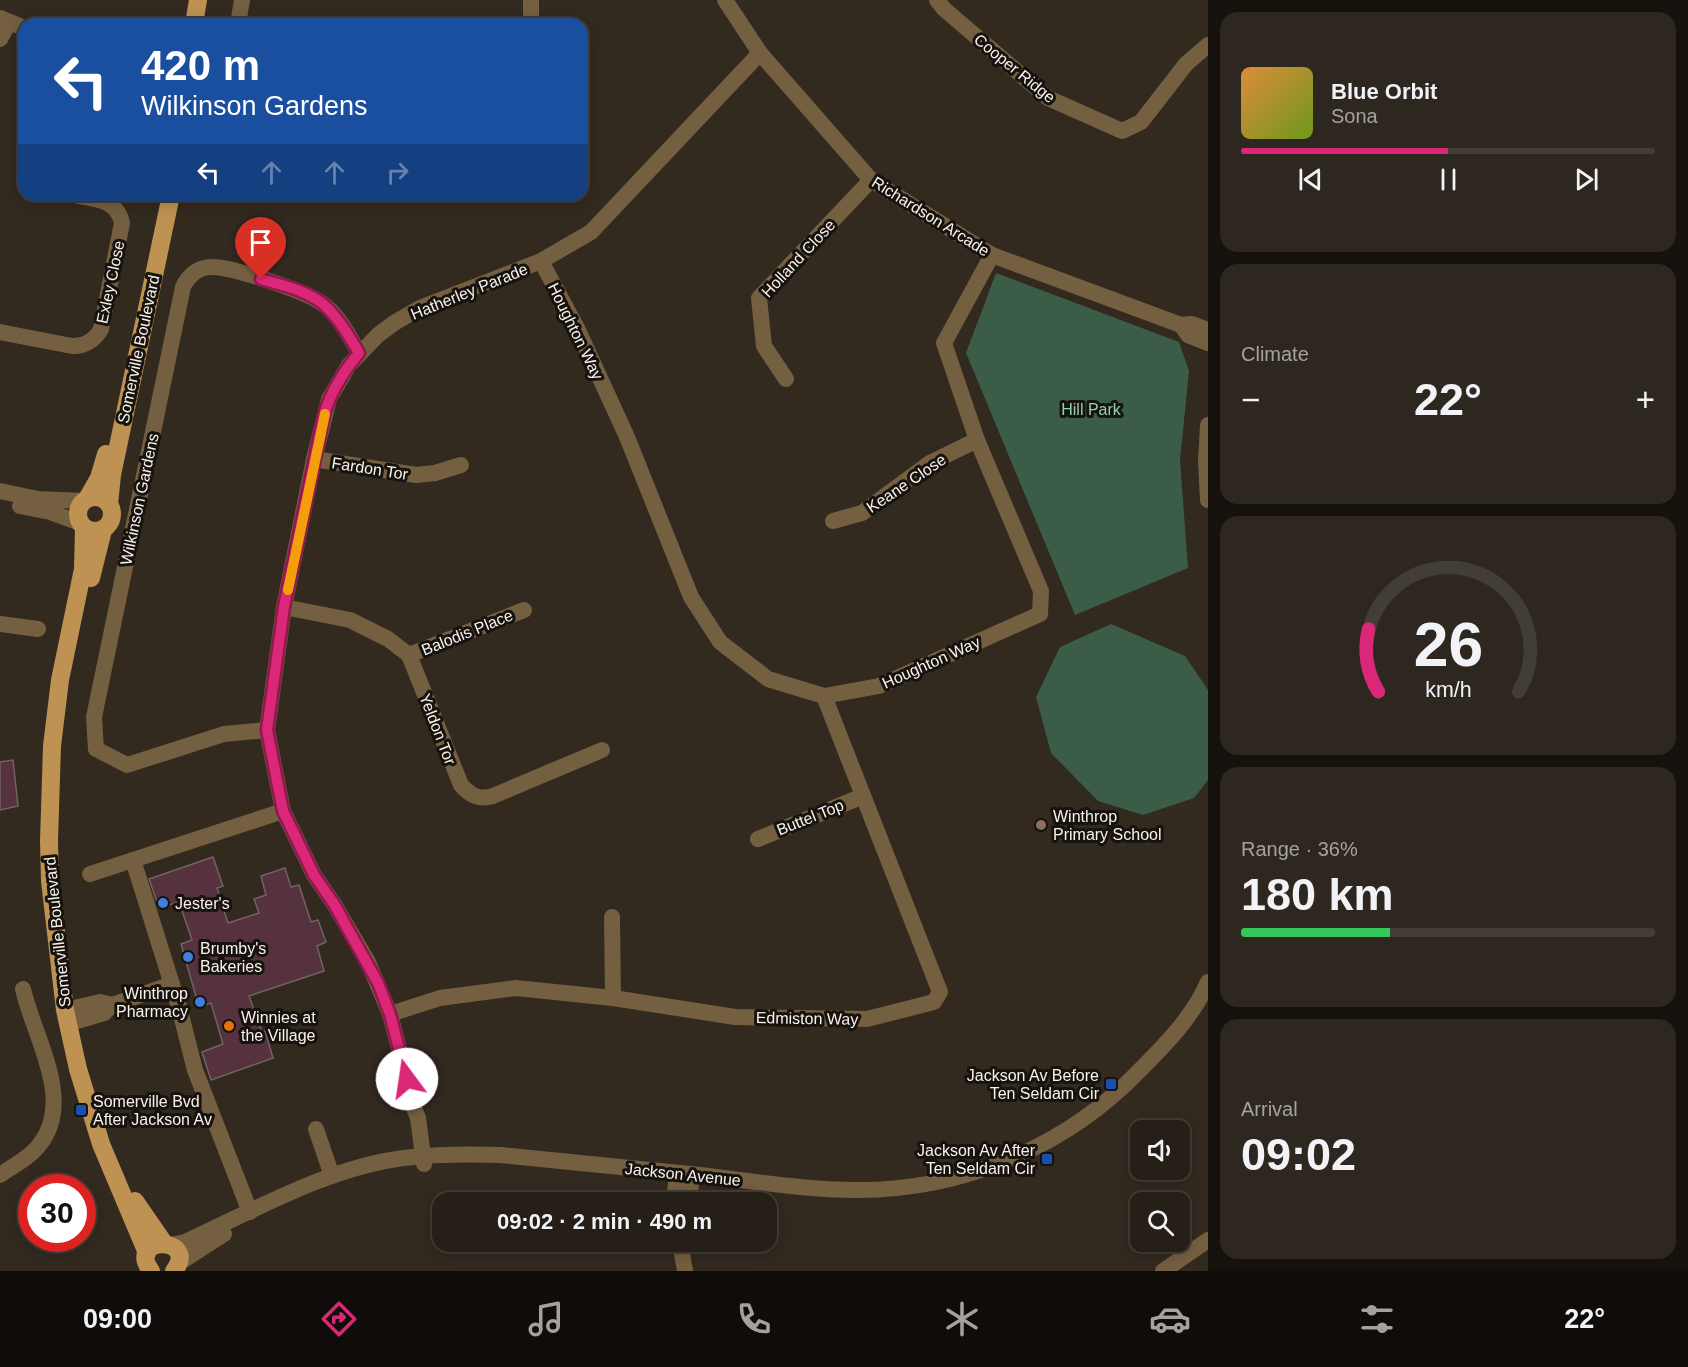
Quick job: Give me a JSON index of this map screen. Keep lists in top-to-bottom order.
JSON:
{
  "streets": {
    "main road": ["Somerville Boulevard"],
    "street": [
      "Cooper Ridge",
      "Richardson Arcade",
      "Holland Close",
      "Exley Close",
      "Hatherley Parade",
      "Houghton Way",
      "Fardon Tor",
      "Keane Close",
      "Wilkinson Gardens",
      "Balodis Place",
      "Yeldon Tor",
      "Buttel Top",
      "Edmiston Way",
      "Jackson Avenue"
    ]
  },
  "crossings": [
    ["Richardson Arcade", "Holland Close"],
    ["Richardson Arcade", "Hatherley Parade"],
    ["Richardson Arcade", "Houghton Way"],
    ["Hatherley Parade", "Houghton Way"],
    ["Hatherley Parade", "Fardon Tor"],
    ["Hatherley Parade", "Wilkinson Gardens"],
    ["Hatherley Parade", "Edmiston Way"],
    ["Hatherley Parade", "Jackson Avenue"],
    ["Houghton Way", "Keane Close"],
    ["Houghton Way", "Edmiston Way"],
    ["Somerville Boulevard", "Jackson Avenue"],
    ["Balodis Place", "Yeldon Tor"],
    ["Buttel Top", "Edmiston Way"]
  ],
  "parks": ["Hill Park"],
  "places": {
    "other": [
      "Winthrop Primary School",
      "Jester's",
      "Brumby's Bakeries",
      "Winthrop Pharmacy",
      "Winnies at the Village"
    ],
    "transit": ["Jackson Av Before Ten Seldam Cir", "Somerville Bvd After Jackson Av", "Jackson Av After Ten Seldam Cir"]
  },
  "page": {
    "turn": ["420 m", "Wilkinson Gardens"],
    "song": ["Blue Orbit", "Sona"],
    "tile": [
      "Climate",
      ["Range · 36%", "180 km"],
      ["Arrival", "09:02"]
    ],
    "heat": ["−", "22°", "+"],
    "limit": "30",
    "trip": "09:02 · 2 min · 490 m",
    "tabs": ["09:00", "22°"],
    "gauge": ["26", "km/h"]
  }
}
